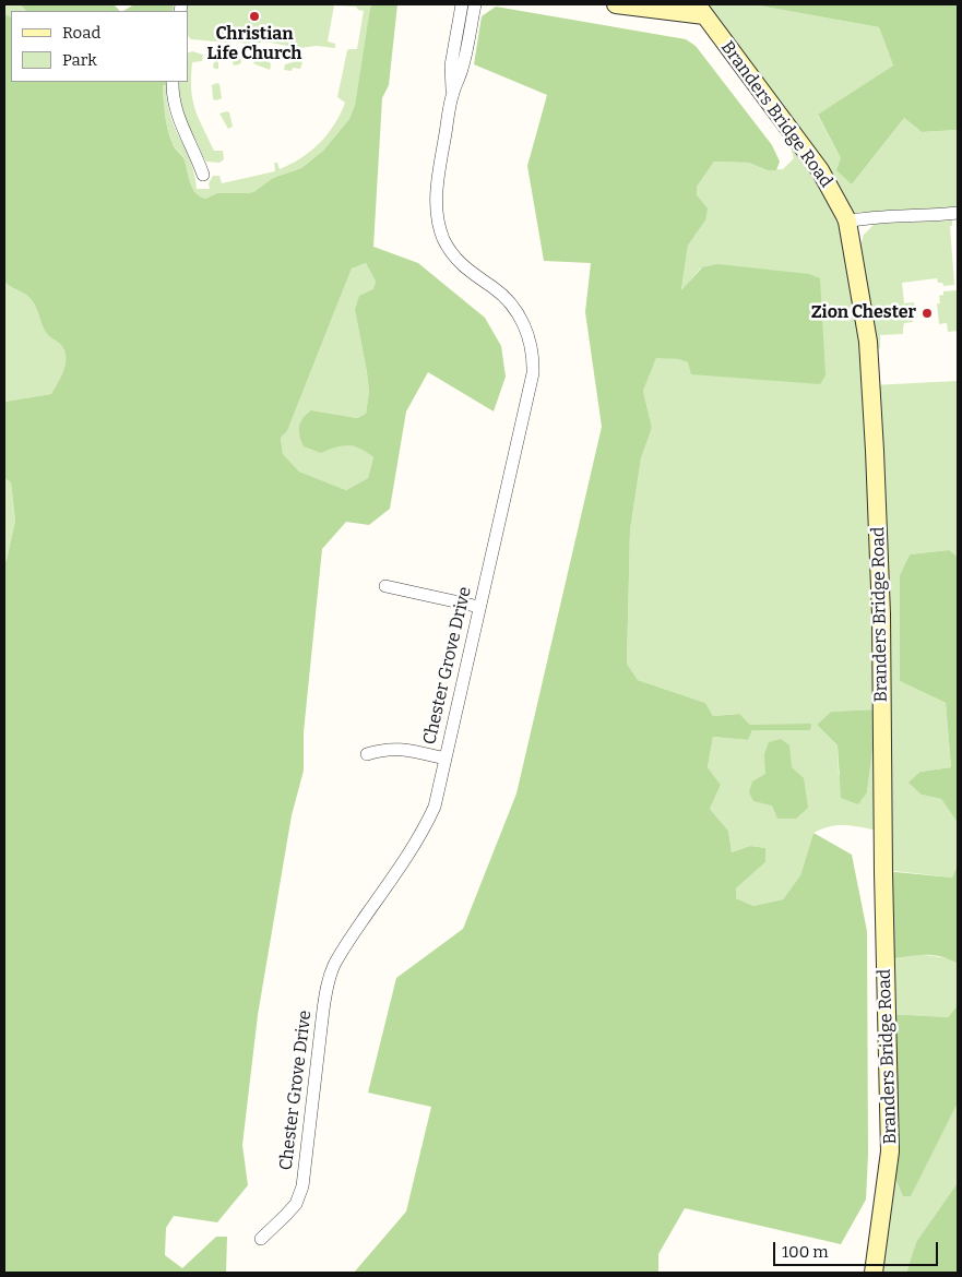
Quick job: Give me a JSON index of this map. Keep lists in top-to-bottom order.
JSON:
{
  "streets": {
    "street": ["Branders Bridge Road", "Chester Grove Drive"]
  },
  "places": ["Christian Life Church", "Zion Chester"],
  "legend": ["Road", "Park"],
  "scale_bar": "100 m"
}
